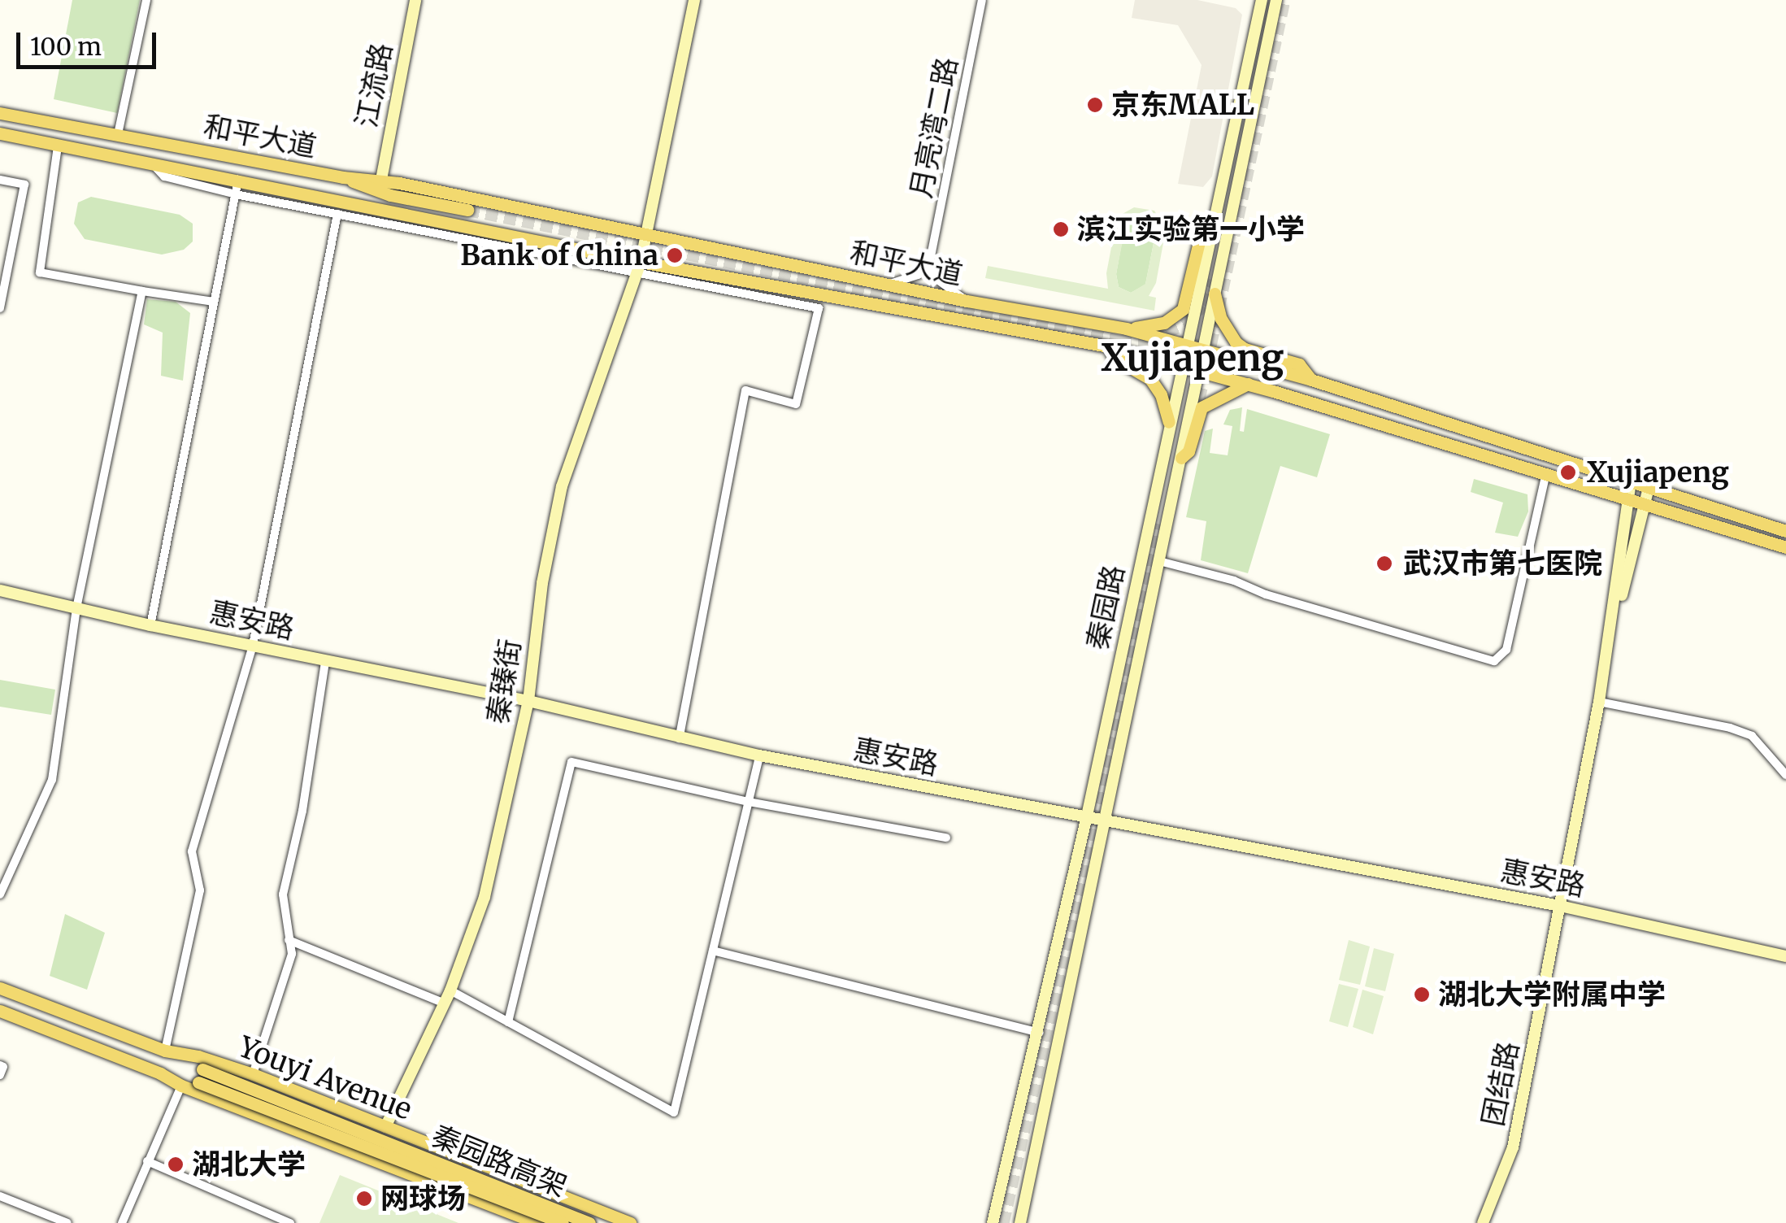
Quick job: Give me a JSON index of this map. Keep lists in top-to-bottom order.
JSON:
{
  "streets": {
    "main road": ["和平大道", "Youyi Avenue", "秦园路高架"],
    "street": [
      "江流路",
      "月亮湾二路",
      "秦园路",
      "惠安路",
      "秦臻街",
      "团结路"
    ]
  },
  "crossings": [
    ["江流路", "和平大道"],
    ["和平大道", "秦园路"],
    ["和平大道", "秦臻街"],
    ["和平大道", "团结路"],
    ["秦园路", "惠安路"],
    ["惠安路", "秦臻街"],
    ["惠安路", "团结路"],
    ["秦臻街", "Youyi Avenue"],
    ["Youyi Avenue", "秦园路高架"]
  ],
  "districts": ["Xujiapeng"],
  "places": [
    "京东MALL",
    "滨江实验第一小学",
    "Bank of China",
    "Xujiapeng",
    "武汉市第七医院",
    "湖北大学附属中学",
    "湖北大学",
    "网球场"
  ],
  "scale_bar": "100 m"
}
